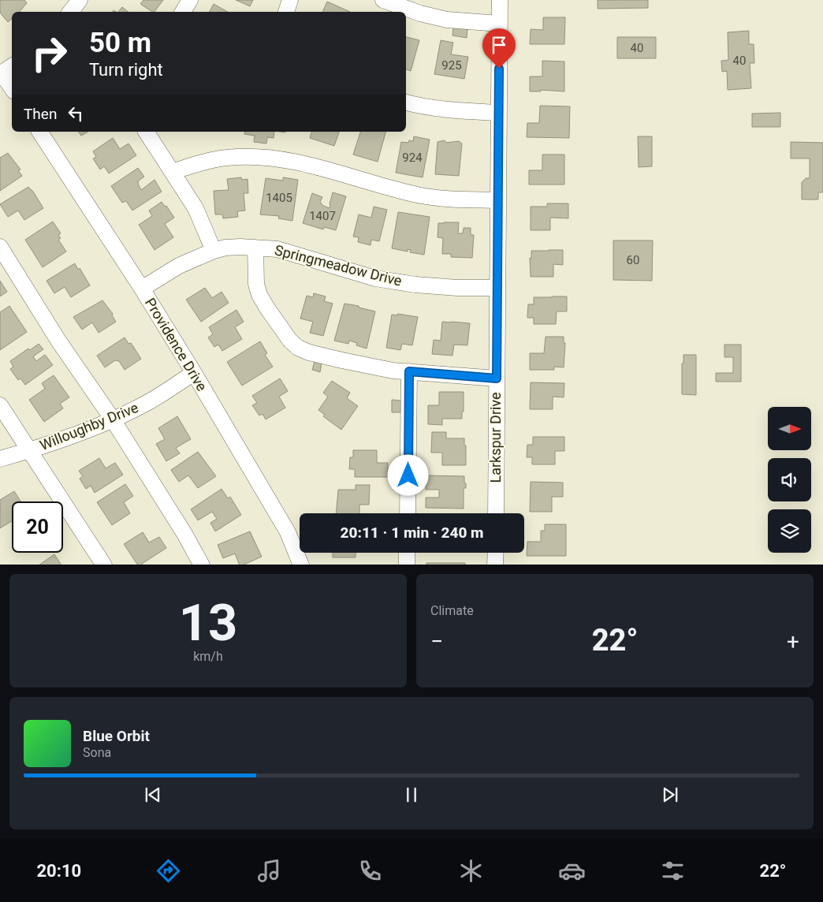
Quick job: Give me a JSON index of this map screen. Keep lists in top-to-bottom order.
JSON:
{
  "streets": {
    "street": [
      "Springmeadow Drive",
      "Providence Drive",
      "Willoughby Drive",
      "Larkspur Drive"
    ]
  },
  "crossings": [
    ["Springmeadow Drive", "Providence Drive"],
    ["Springmeadow Drive", "Larkspur Drive"],
    ["Providence Drive", "Willoughby Drive"]
  ],
  "house_numbers": [
    "40",
    "40",
    "925",
    "924",
    "1405",
    "1407",
    "60"
  ],
  "north": "right",
  "page": {
    "turn": ["50 m", "Turn right"],
    "then": "Then",
    "limit": "20",
    "trip": "20:11 · 1 min · 240 m",
    "tile": [
      ["13", "km/h"],
      "Climate"
    ],
    "heat": ["−", "22°", "+"],
    "song": ["Blue Orbit", "Sona"],
    "tabs": ["20:10", "22°"]
  }
}
